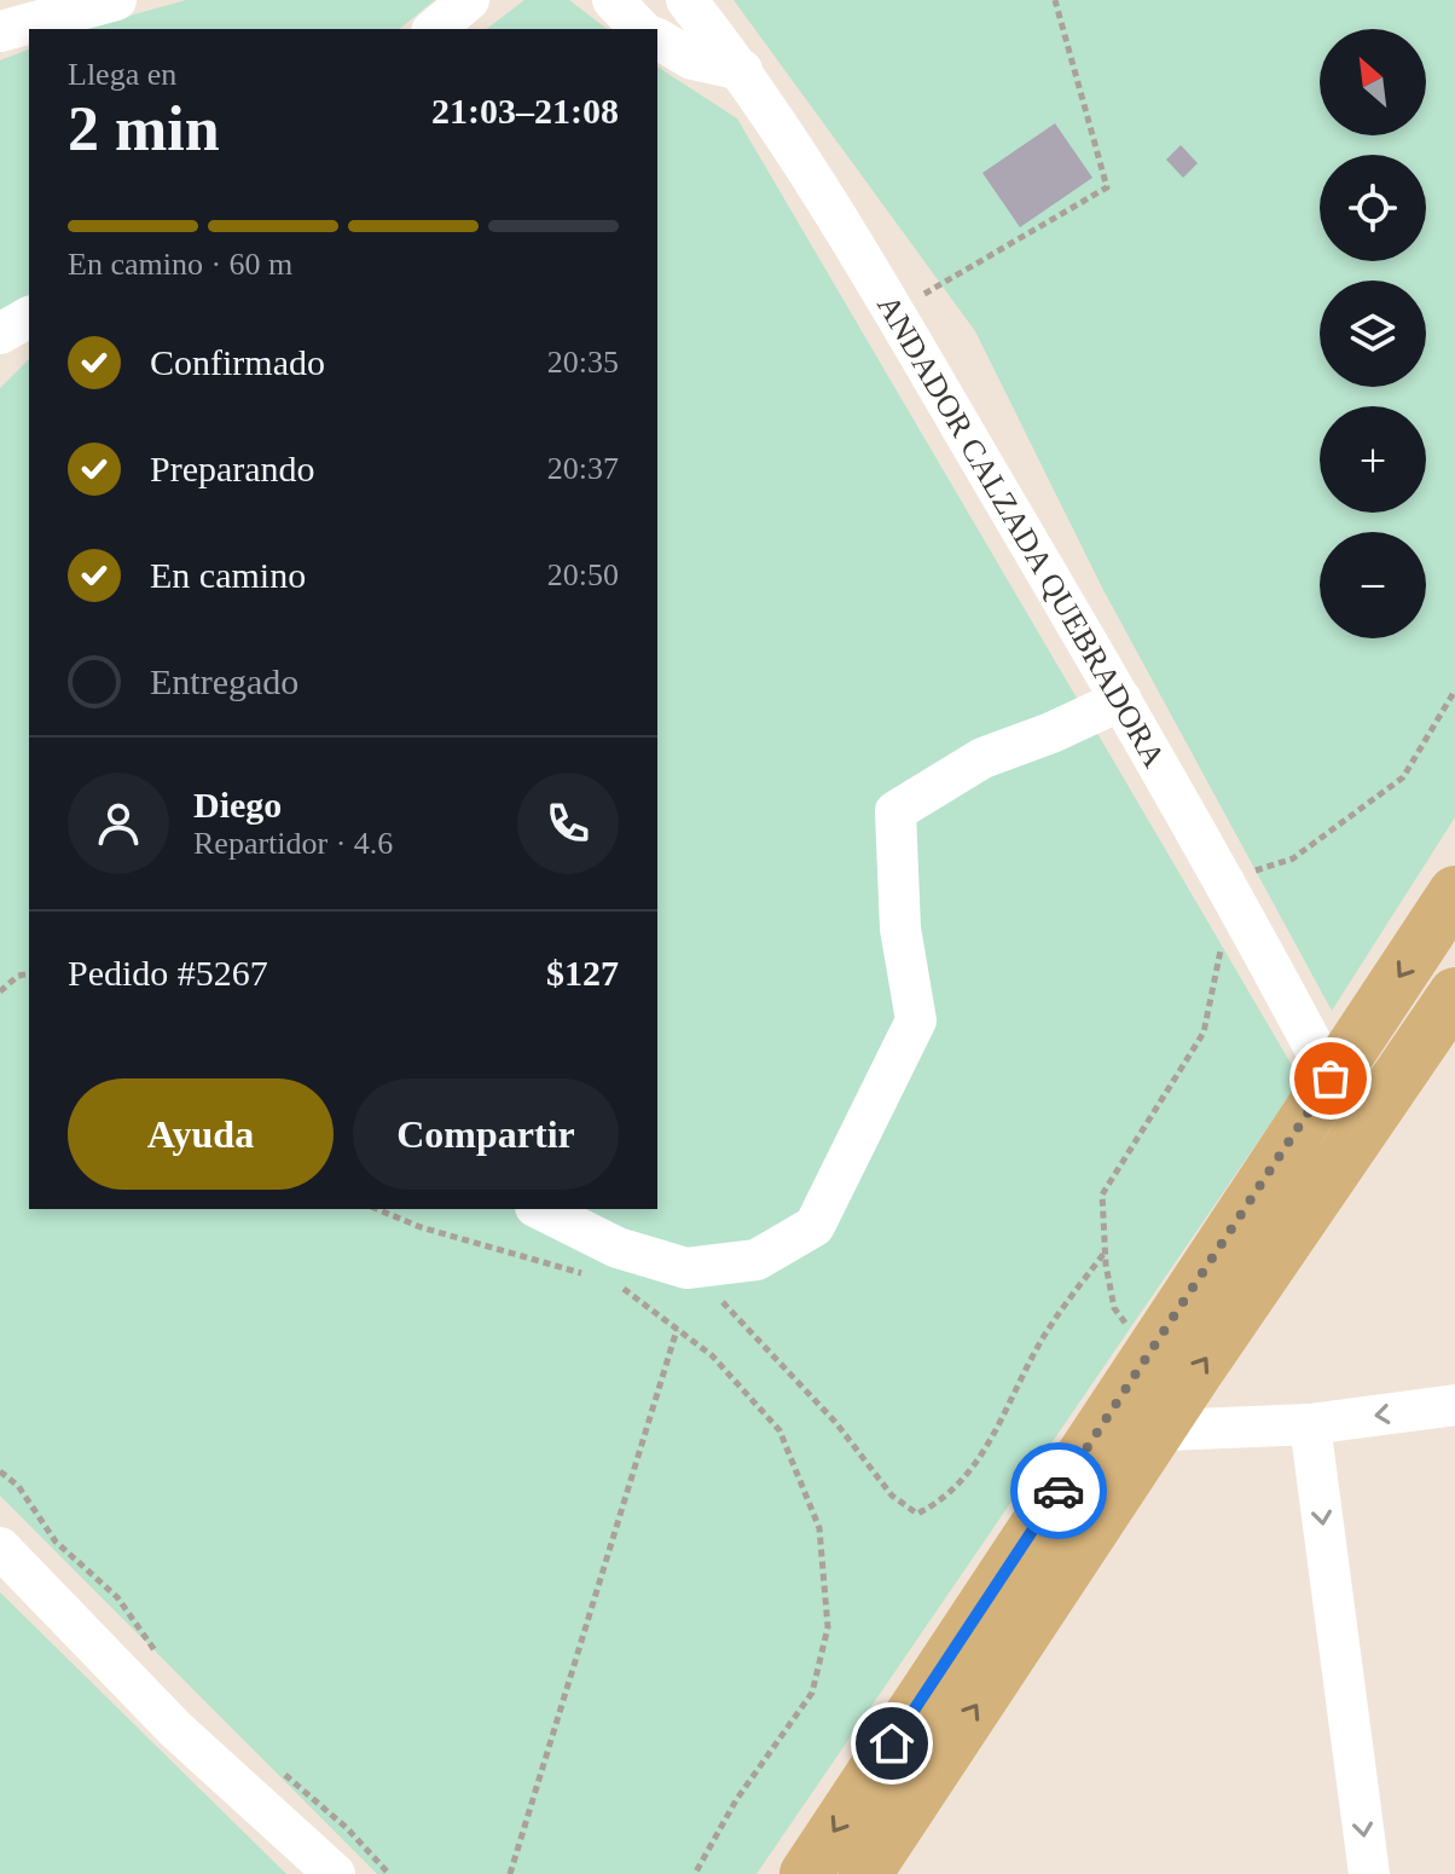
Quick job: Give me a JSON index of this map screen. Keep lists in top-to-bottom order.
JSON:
{
  "streets": {
    "street": ["ANDADOR CALZADA QUEBRADORA"]
  },
  "north": "top left",
  "page": {
    "map_buttons": ["+", "−"],
    "heading": ["2 min", "Llega en", "21:03–21:08"],
    "panel": [
      "Diego",
      "Repartidor · 4.6",
      "Pedido #5267",
      "$127"
    ],
    "bar": "En camino · 60 m",
    "list": [
      ["Confirmado", "20:35"],
      ["Preparando", "20:37"],
      ["En camino", "20:50"],
      "Entregado"
    ],
    "buttons": ["Ayuda", "Compartir"]
  }
}
